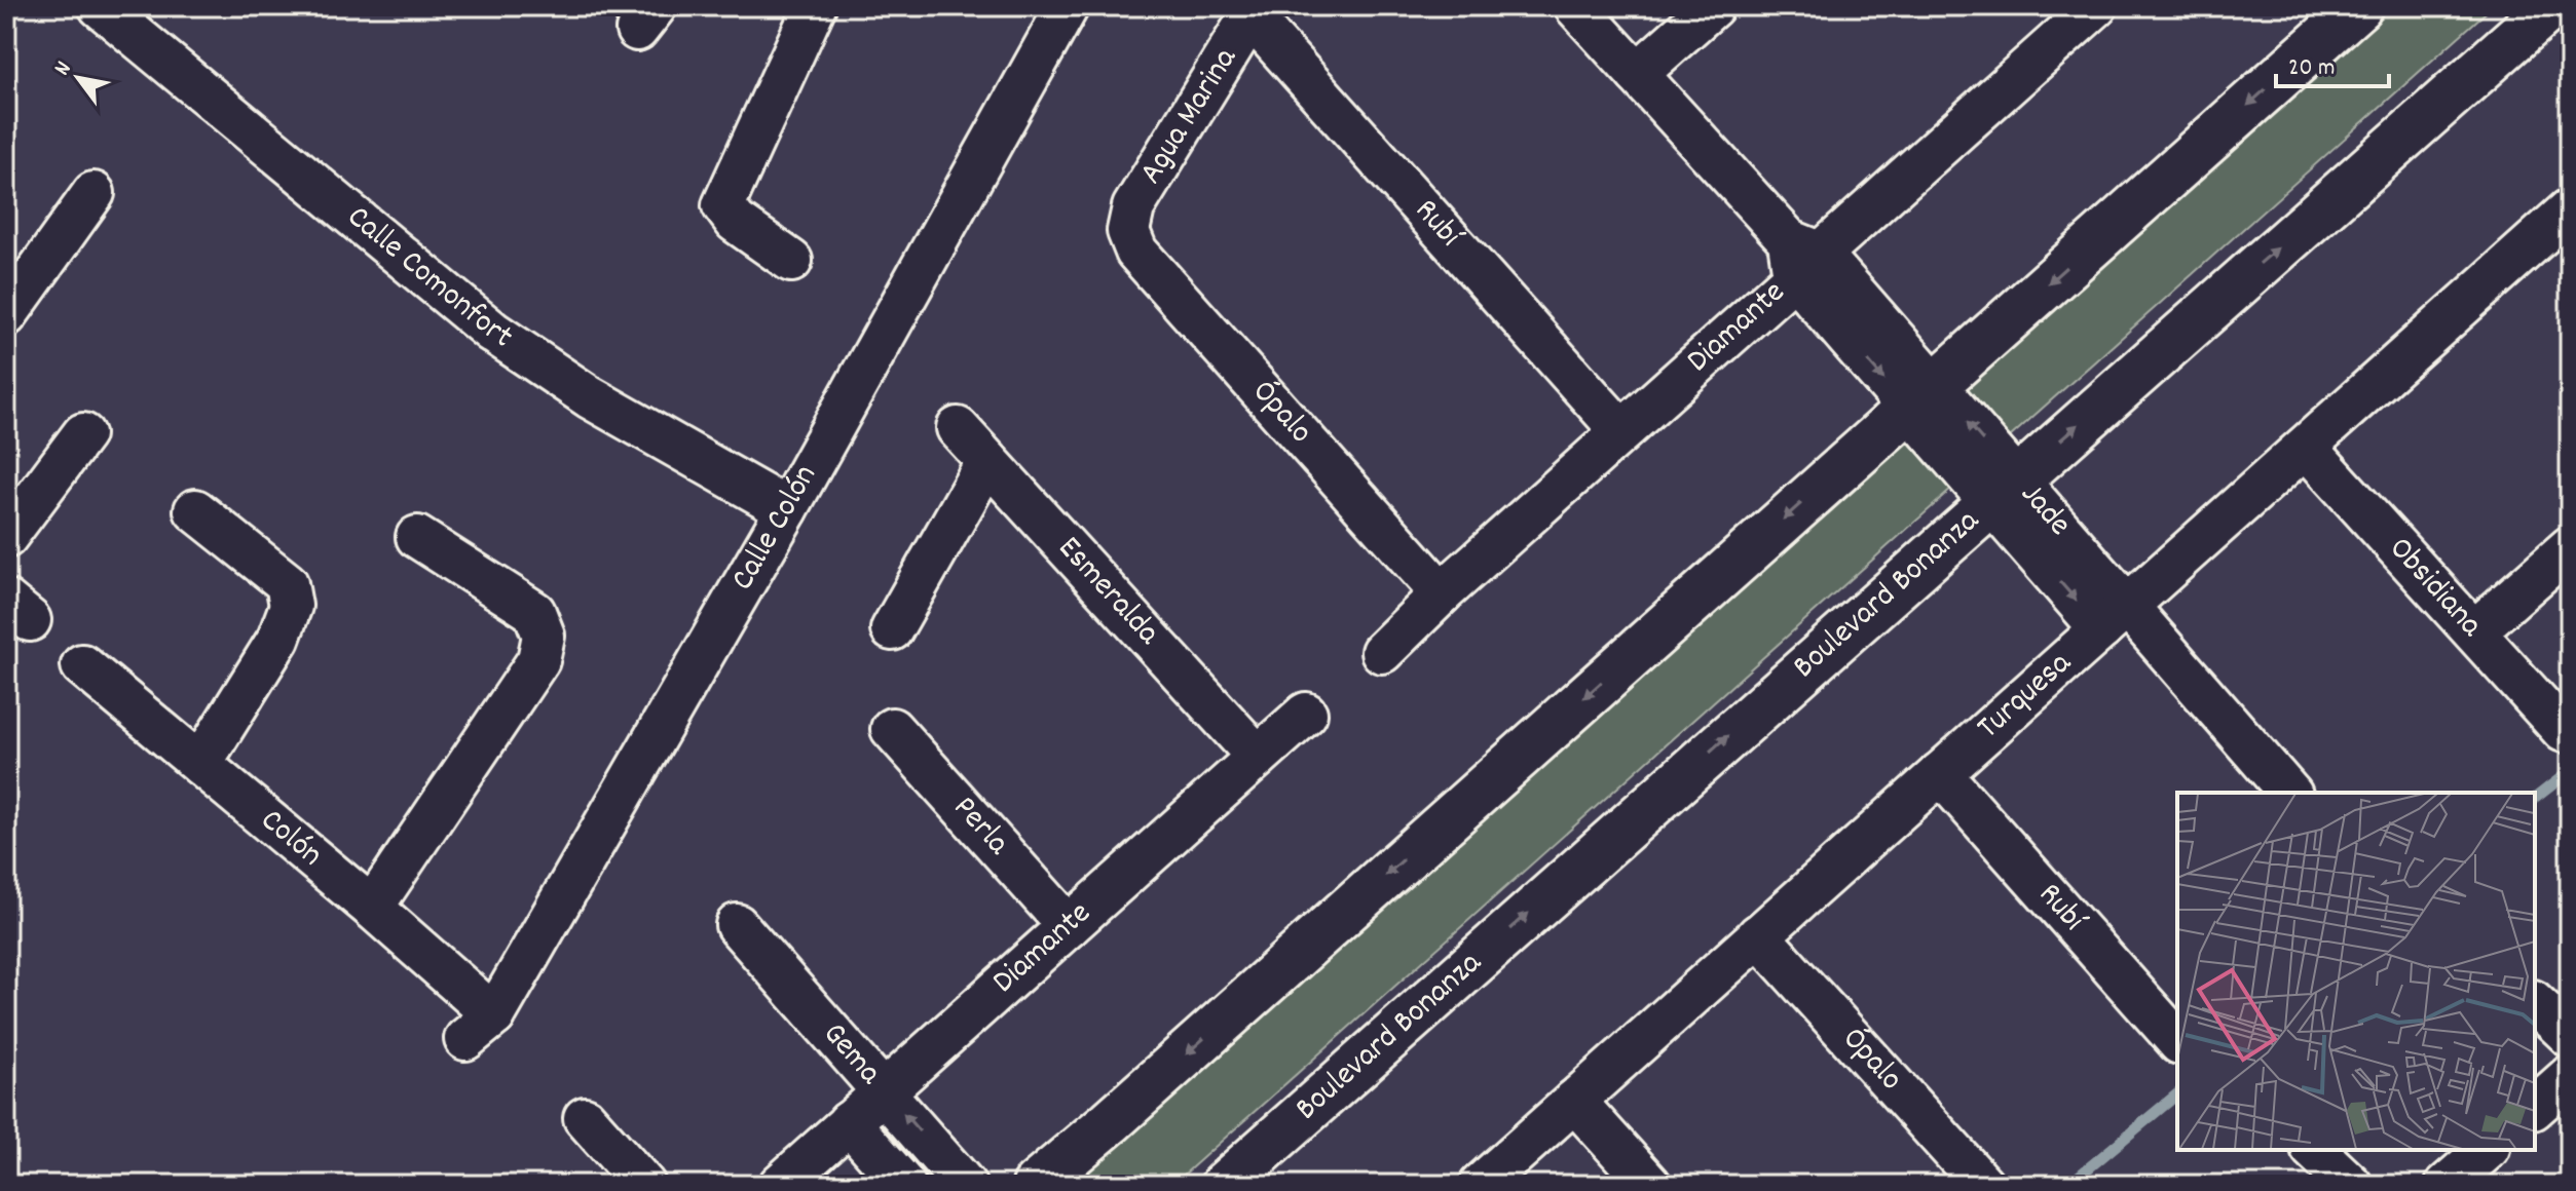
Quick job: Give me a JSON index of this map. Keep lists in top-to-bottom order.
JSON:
{
  "streets": {
    "street": [
      "Agua Marina",
      "Rubí",
      "Calle Comonfort",
      "Diamante",
      "Ópalo",
      "Jade",
      "Calle Colón",
      "Obsidiana",
      "Esmeralda",
      "Boulevard Bonanza",
      "Turquesa",
      "Perla",
      "Colón",
      "Gema"
    ]
  },
  "crossings": [
    ["Agua Marina", "Rubí"],
    ["Agua Marina", "Ópalo"],
    ["Rubí", "Diamante"],
    ["Rubí", "Turquesa"],
    ["Calle Comonfort", "Calle Colón"],
    ["Diamante", "Ópalo"],
    ["Diamante", "Jade"],
    ["Diamante", "Esmeralda"],
    ["Diamante", "Perla"],
    ["Diamante", "Gema"],
    ["Ópalo", "Turquesa"],
    ["Jade", "Boulevard Bonanza"],
    ["Jade", "Turquesa"],
    ["Calle Colón", "Colón"],
    ["Obsidiana", "Turquesa"]
  ],
  "scale_bar": "20 m",
  "north": "top left"
}
